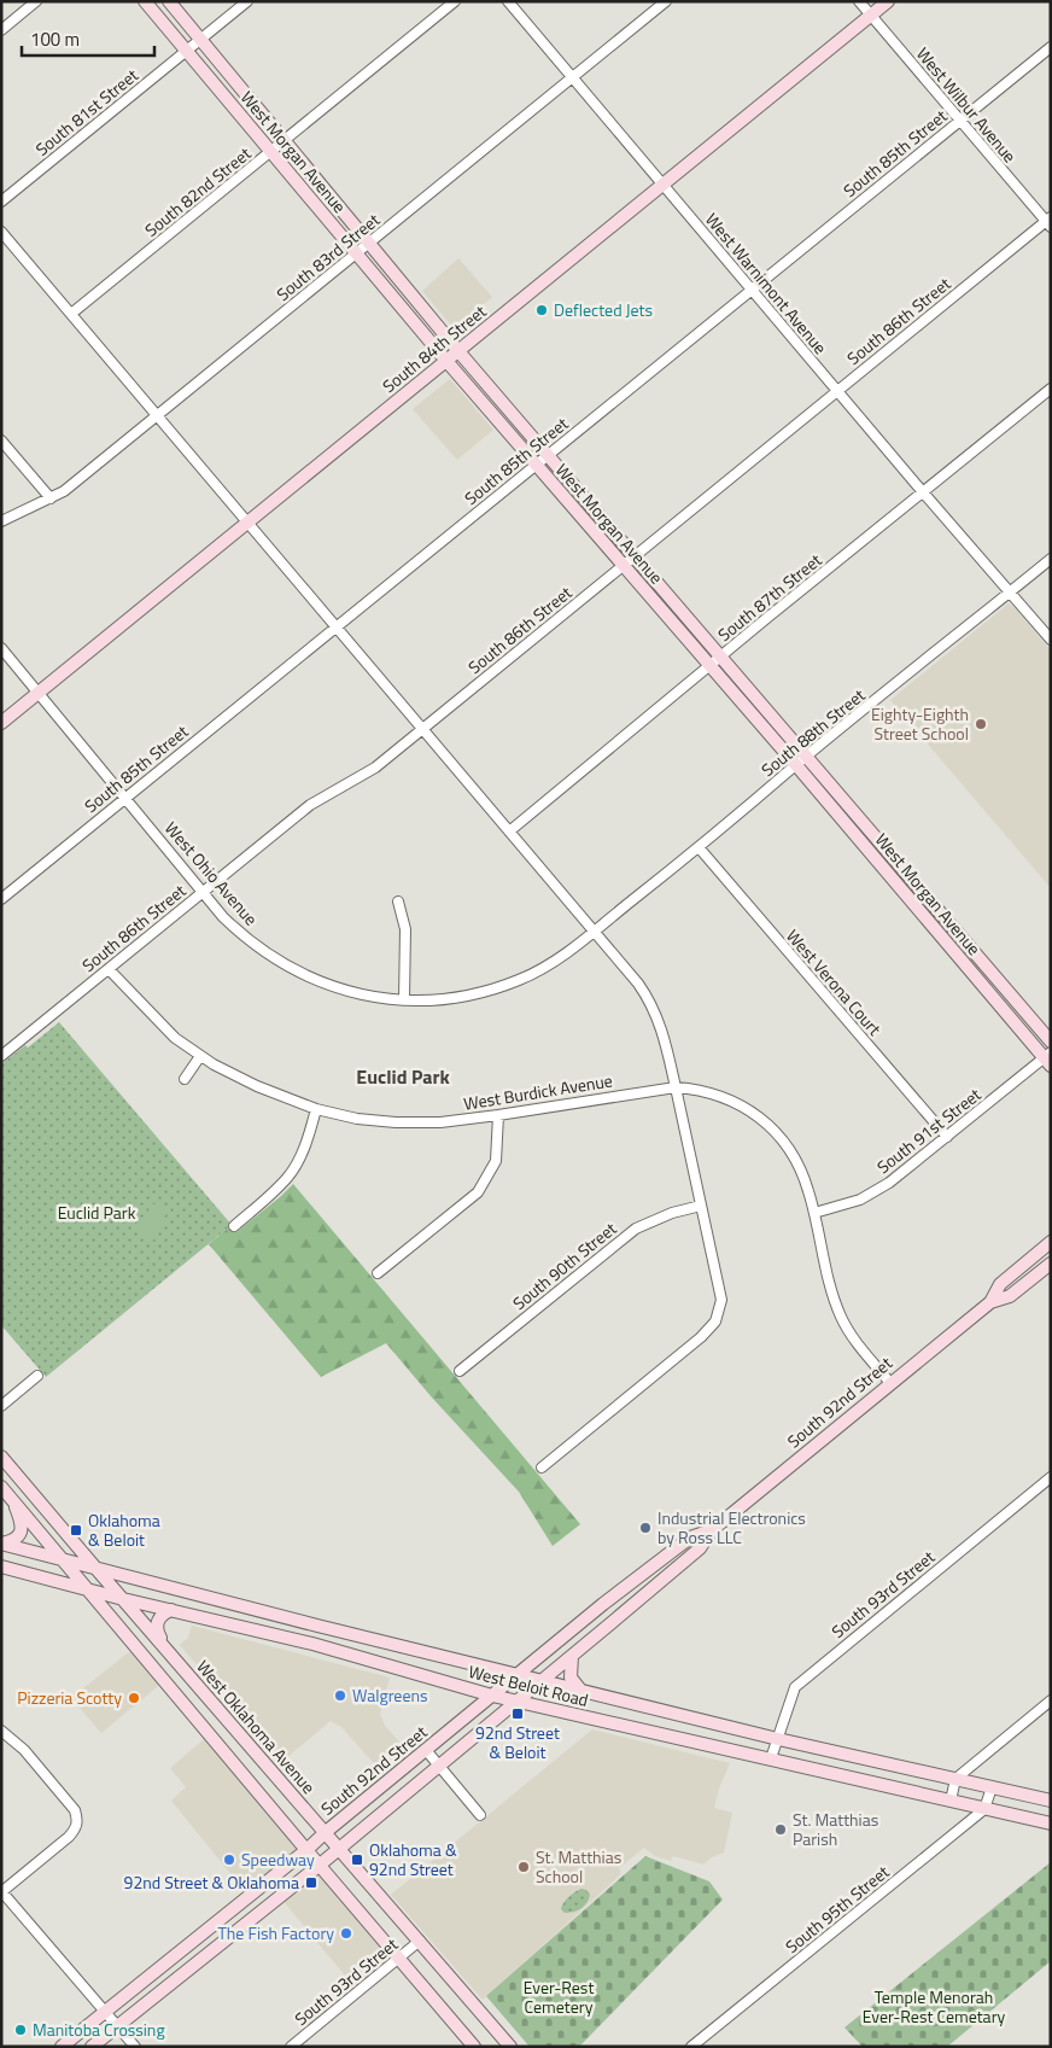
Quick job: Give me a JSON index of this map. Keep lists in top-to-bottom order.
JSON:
{
  "streets": {
    "main road": [
      "West Morgan Avenue",
      "South 84th Street",
      "South 92nd Street",
      "West Beloit Road",
      "West Oklahoma Avenue"
    ],
    "street": [
      "West Wilbur Avenue",
      "South 81st Street",
      "South 85th Street",
      "South 82nd Street",
      "South 83rd Street",
      "West Warnimont Avenue",
      "South 86th Street",
      "South 87th Street",
      "South 88th Street",
      "West Ohio Avenue",
      "West Verona Court",
      "West Burdick Avenue",
      "South 91st Street",
      "South 90th Street",
      "South 93rd Street",
      "South 95th Street"
    ]
  },
  "crossings": [
    ["West Wilbur Avenue", "South 85th Street"],
    ["West Wilbur Avenue", "South 86th Street"],
    ["West Wilbur Avenue", "South 84th Street"],
    ["South 81st Street", "West Morgan Avenue"],
    ["West Morgan Avenue", "South 85th Street"],
    ["West Morgan Avenue", "South 82nd Street"],
    ["West Morgan Avenue", "South 83rd Street"],
    ["West Morgan Avenue", "South 86th Street"],
    ["West Morgan Avenue", "South 84th Street"],
    ["West Morgan Avenue", "South 87th Street"],
    ["West Morgan Avenue", "South 88th Street"],
    ["West Morgan Avenue", "South 91st Street"],
    ["South 85th Street", "West Warnimont Avenue"],
    ["South 85th Street", "West Ohio Avenue"],
    ["South 83rd Street", "West Warnimont Avenue"],
    ["West Warnimont Avenue", "South 86th Street"],
    ["West Warnimont Avenue", "South 84th Street"],
    ["West Warnimont Avenue", "South 87th Street"],
    ["West Warnimont Avenue", "South 88th Street"],
    ["South 86th Street", "West Ohio Avenue"],
    ["South 86th Street", "West Burdick Avenue"],
    ["South 84th Street", "West Ohio Avenue"],
    ["South 88th Street", "West Ohio Avenue"],
    ["South 88th Street", "West Verona Court"],
    ["West Verona Court", "South 91st Street"],
    ["West Burdick Avenue", "South 91st Street"],
    ["West Burdick Avenue", "South 92nd Street"],
    ["South 92nd Street", "West Beloit Road"],
    ["South 92nd Street", "West Oklahoma Avenue"],
    ["South 93rd Street", "West Beloit Road"],
    ["South 93rd Street", "West Oklahoma Avenue"],
    ["West Beloit Road", "West Oklahoma Avenue"],
    ["West Beloit Road", "South 95th Street"]
  ],
  "districts": ["Euclid Park"],
  "parks": ["Euclid Park", "Ever-Rest Cemetery", "Temple Menorah Ever-Rest Cemetary"],
  "places": {
    "other": [
      "Deflected Jets",
      "Eighty-Eighth Street School",
      "Industrial Electronics by Ross LLC",
      "Walgreens",
      "Pizzeria Scotty",
      "St. Matthias Parish",
      "Speedway",
      "St. Matthias School",
      "The Fish Factory",
      "Manitoba Crossing"
    ],
    "transit": [
      "Oklahoma & Beloit",
      "92nd Street & Beloit",
      "Oklahoma & 92nd Street",
      "92nd Street & Oklahoma"
    ]
  },
  "scale_bar": "100 m"
}
